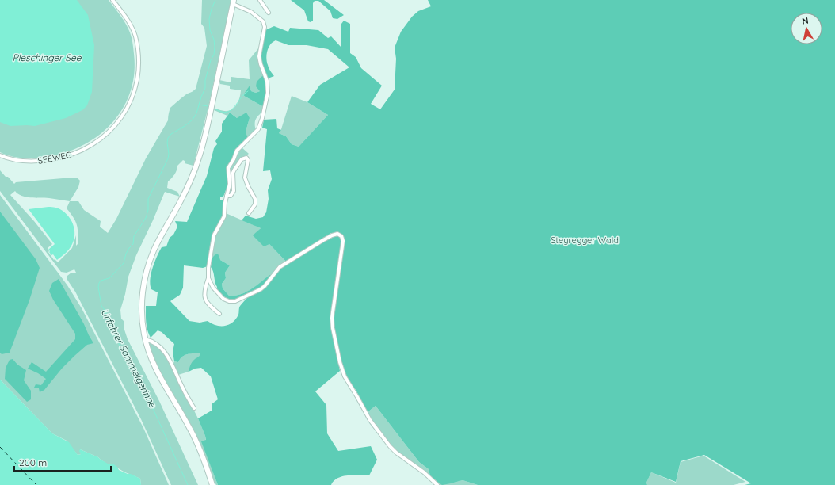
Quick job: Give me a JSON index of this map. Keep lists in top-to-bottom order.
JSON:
{
  "streets": {
    "street": ["SEEWEG"]
  },
  "water": ["Pleschinger See", "Urfahrer Sammelgerinne"],
  "parks": ["Steyregger Wald"],
  "scale_bar": "200 m",
  "north": "top"
}
